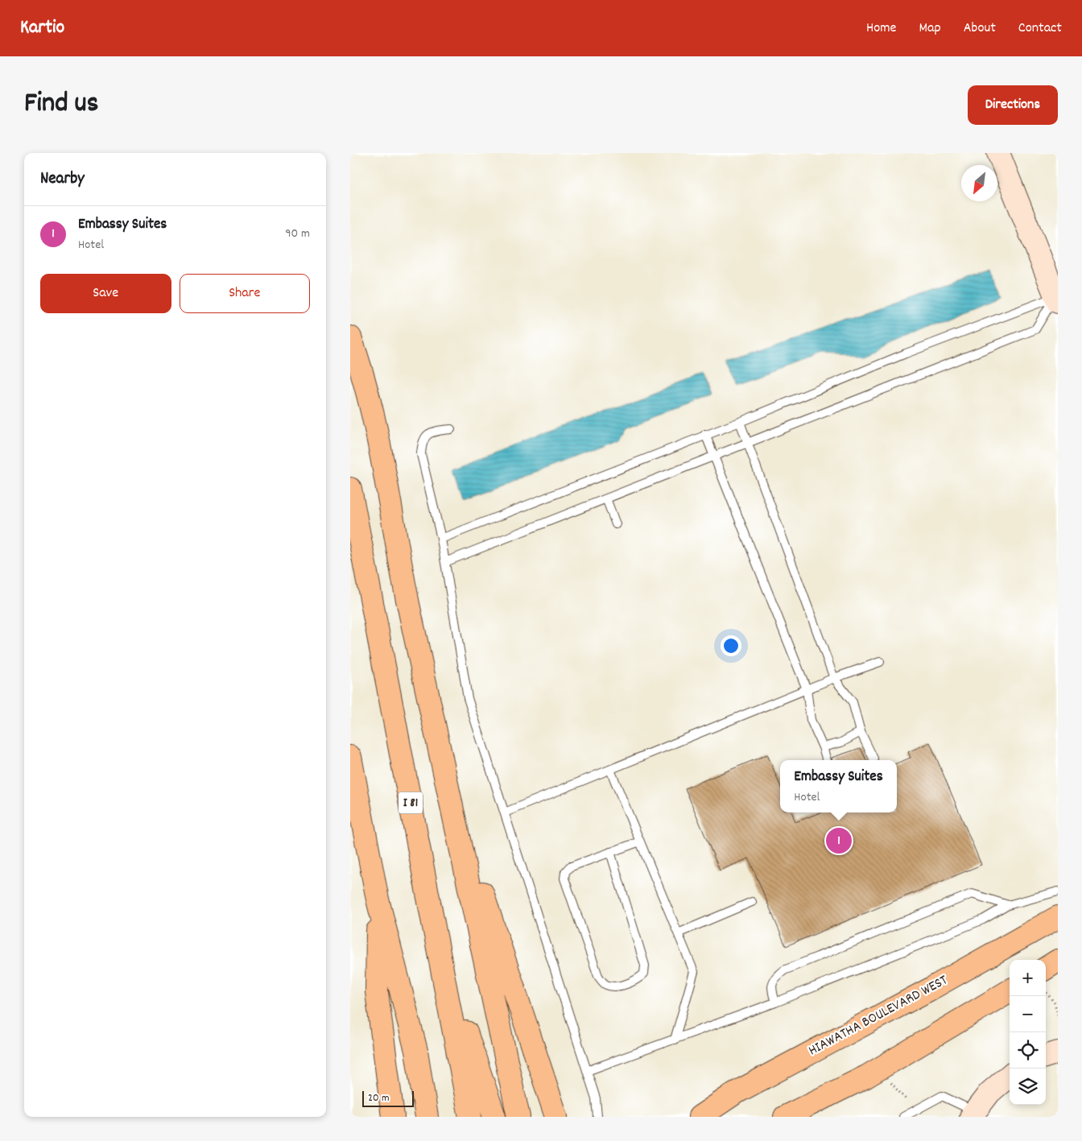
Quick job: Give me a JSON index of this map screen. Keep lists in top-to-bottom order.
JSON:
{
  "streets": {
    "main road": ["I 81", "HIAWATHA BOULEVARD WEST"]
  },
  "scale_bar": "20 m",
  "north": "bottom left",
  "page": {
    "header": "Kartio",
    "nav": [
      "Home",
      "Map",
      "About",
      "Contact"
    ],
    "title": "Find us",
    "buttons": [
      "Directions",
      ["Save", "Share"]
    ],
    "heading": "Nearby",
    "list": [
      {
        "mark": "1",
        "name": "Embassy Suites",
        "note": "Hotel",
        "value": "90 m"
      }
    ],
    "popup": ["Embassy Suites", "Hotel"],
    "pins": "1",
    "map_buttons": ["+", "−"],
    "scale": "20 m"
  }
}
